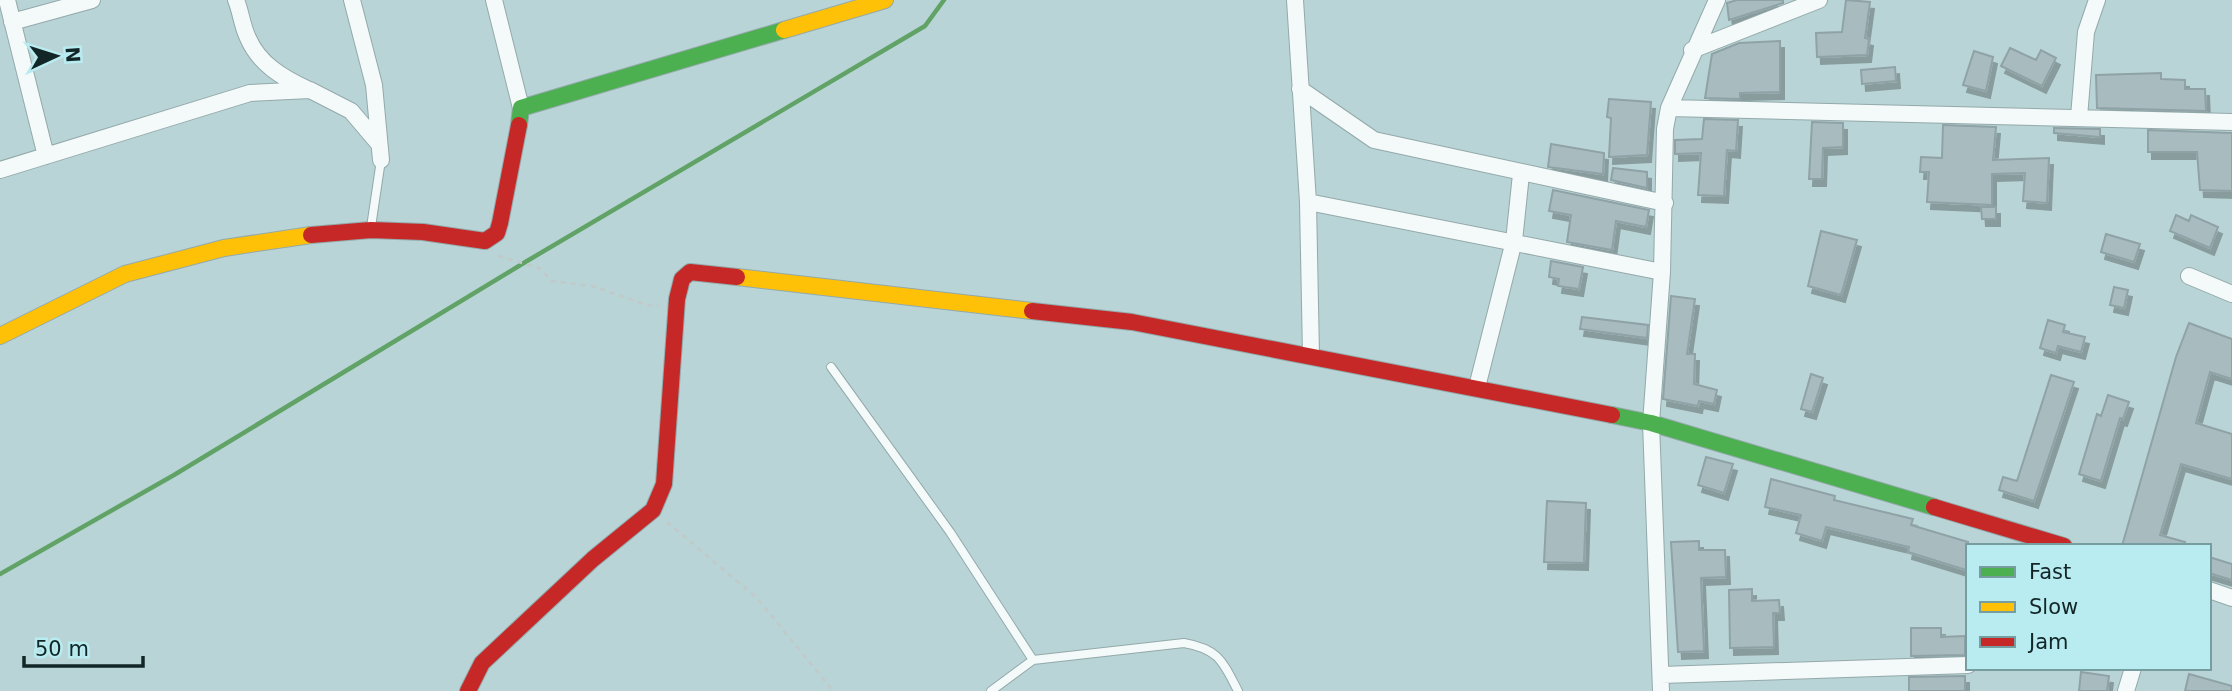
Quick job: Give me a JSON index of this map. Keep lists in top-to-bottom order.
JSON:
{
  "legend": ["Fast", "Slow", "Jam"],
  "scale_bar": "50 m",
  "north": "right"
}
